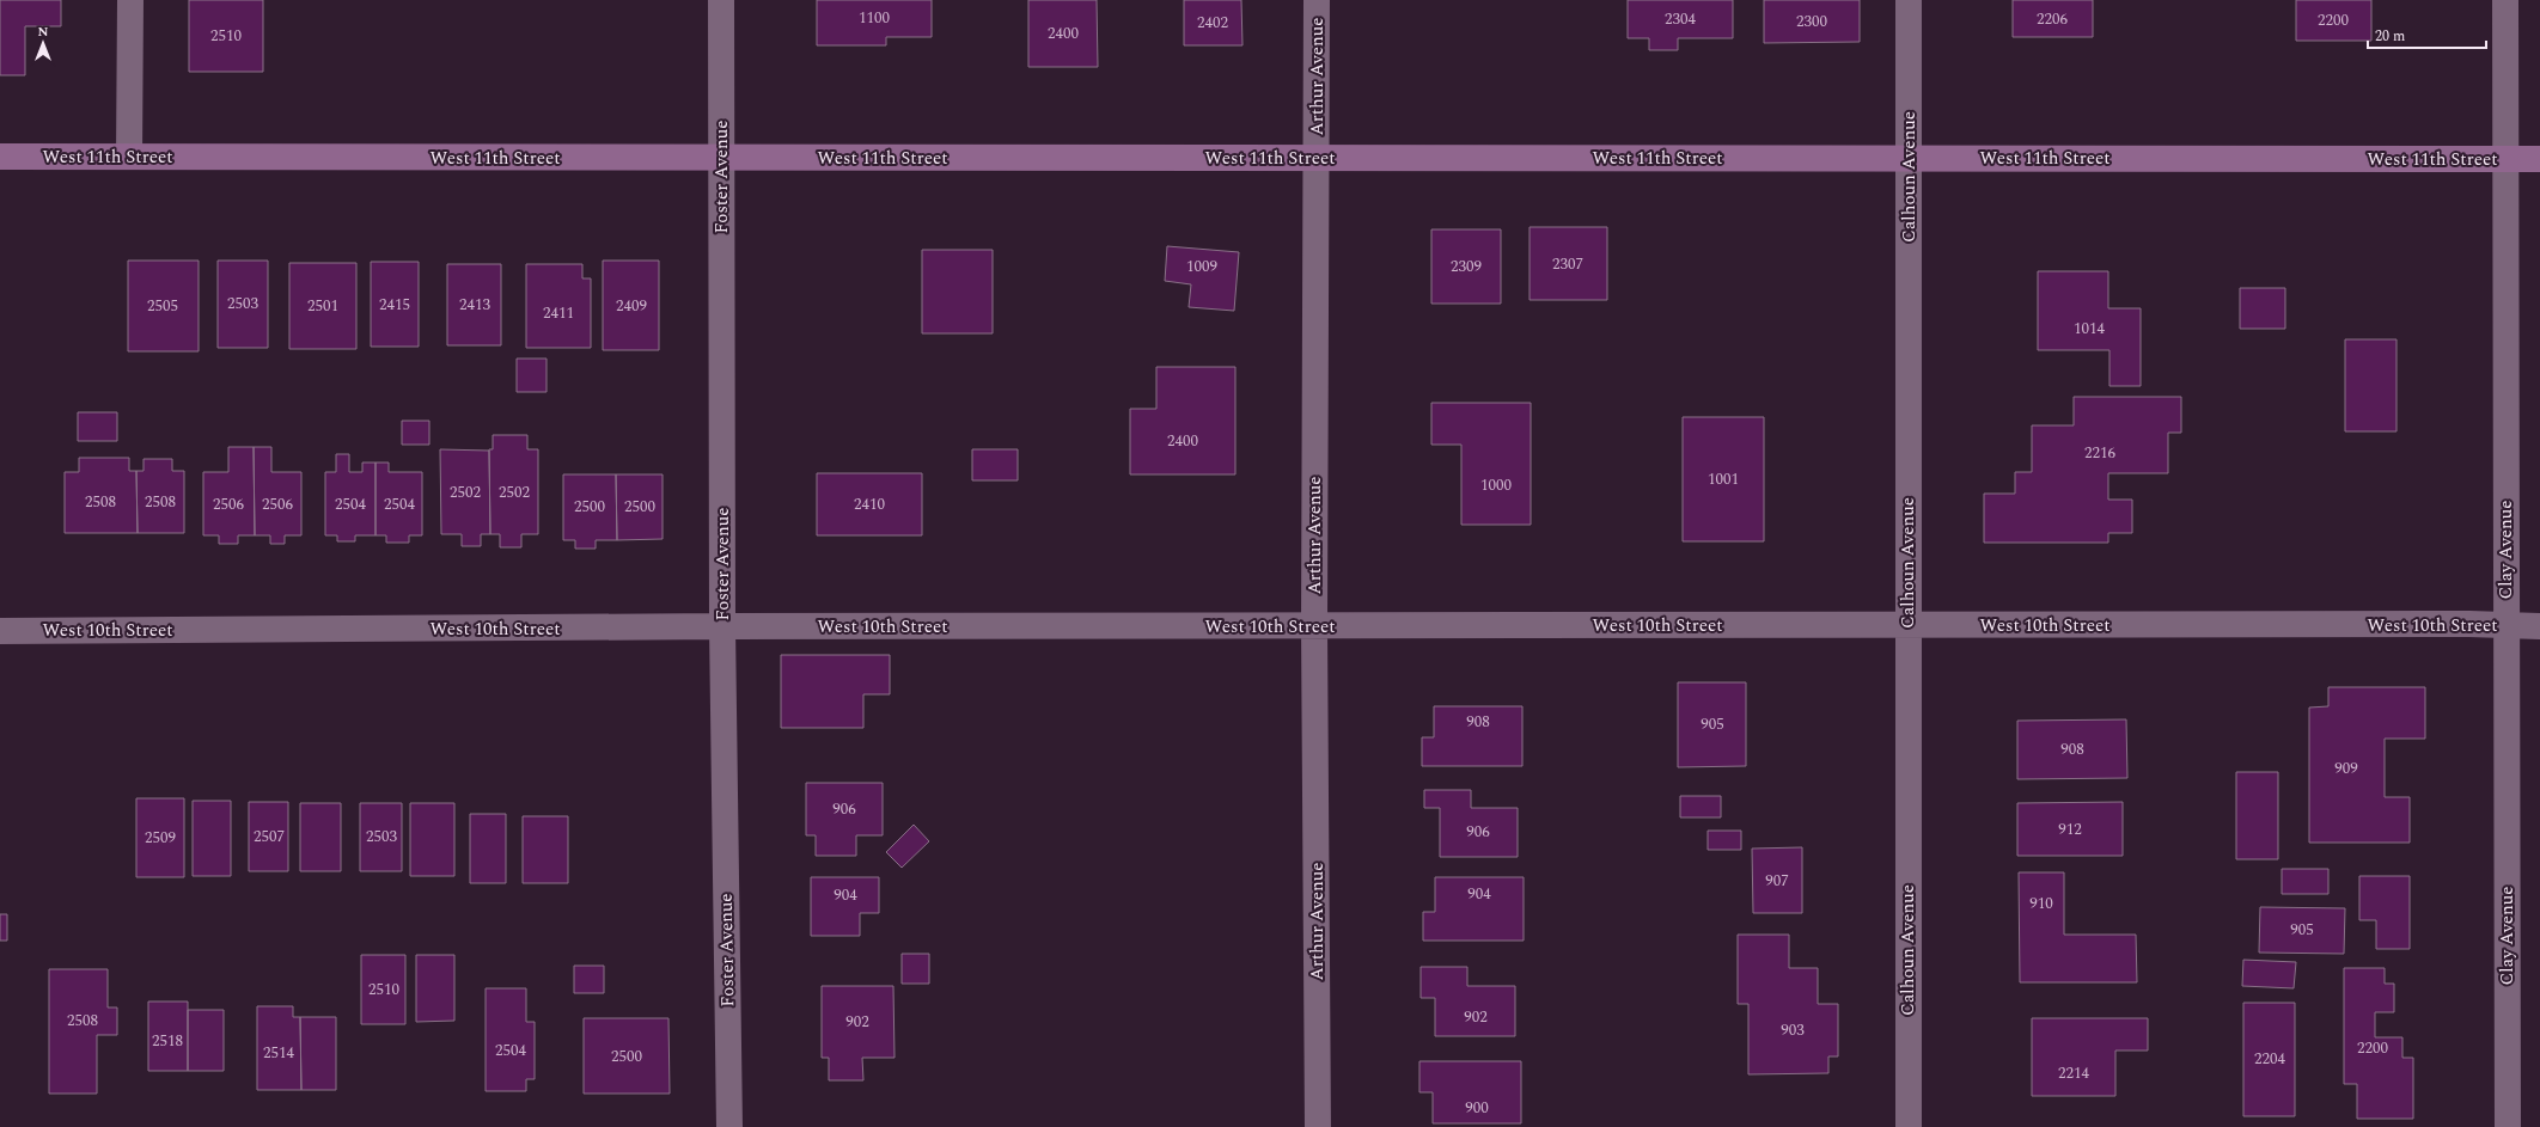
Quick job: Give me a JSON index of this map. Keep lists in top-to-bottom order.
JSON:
{
  "streets": {
    "main road": ["West 11th Street"],
    "street": [
      "Arthur Avenue",
      "Foster Avenue",
      "Calhoun Avenue",
      "Clay Avenue",
      "West 10th Street"
    ]
  },
  "crossings": [
    ["Arthur Avenue", "West 11th Street"],
    ["Arthur Avenue", "West 10th Street"],
    ["West 11th Street", "Foster Avenue"],
    ["West 11th Street", "Calhoun Avenue"],
    ["West 11th Street", "Clay Avenue"],
    ["Foster Avenue", "West 10th Street"],
    ["Calhoun Avenue", "West 10th Street"],
    ["Clay Avenue", "West 10th Street"]
  ],
  "house_numbers": [
    "1100",
    "2304",
    "2206",
    "2200",
    "2300",
    "2402",
    "2400",
    "2510",
    "2307",
    "1009",
    "2309",
    "2503",
    "2415",
    "2413",
    "2505",
    "2501",
    "2409",
    "2411",
    "1014",
    "2400",
    "2216",
    "1001",
    "1000",
    "2502",
    "2502",
    "2508",
    "2508",
    "2506",
    "2506",
    "2504",
    "2504",
    "2410",
    "2500",
    "2500",
    "908",
    "905",
    "908",
    "909",
    "906",
    "912",
    "906",
    "2507",
    "2503",
    "2509",
    "907",
    "904",
    "904",
    "910",
    "905",
    "2510",
    "902",
    "2508",
    "902",
    "903",
    "2518",
    "2200",
    "2504",
    "2514",
    "2500",
    "2204",
    "2214",
    "900"
  ],
  "scale_bar": "20 m",
  "north": "top"
}
